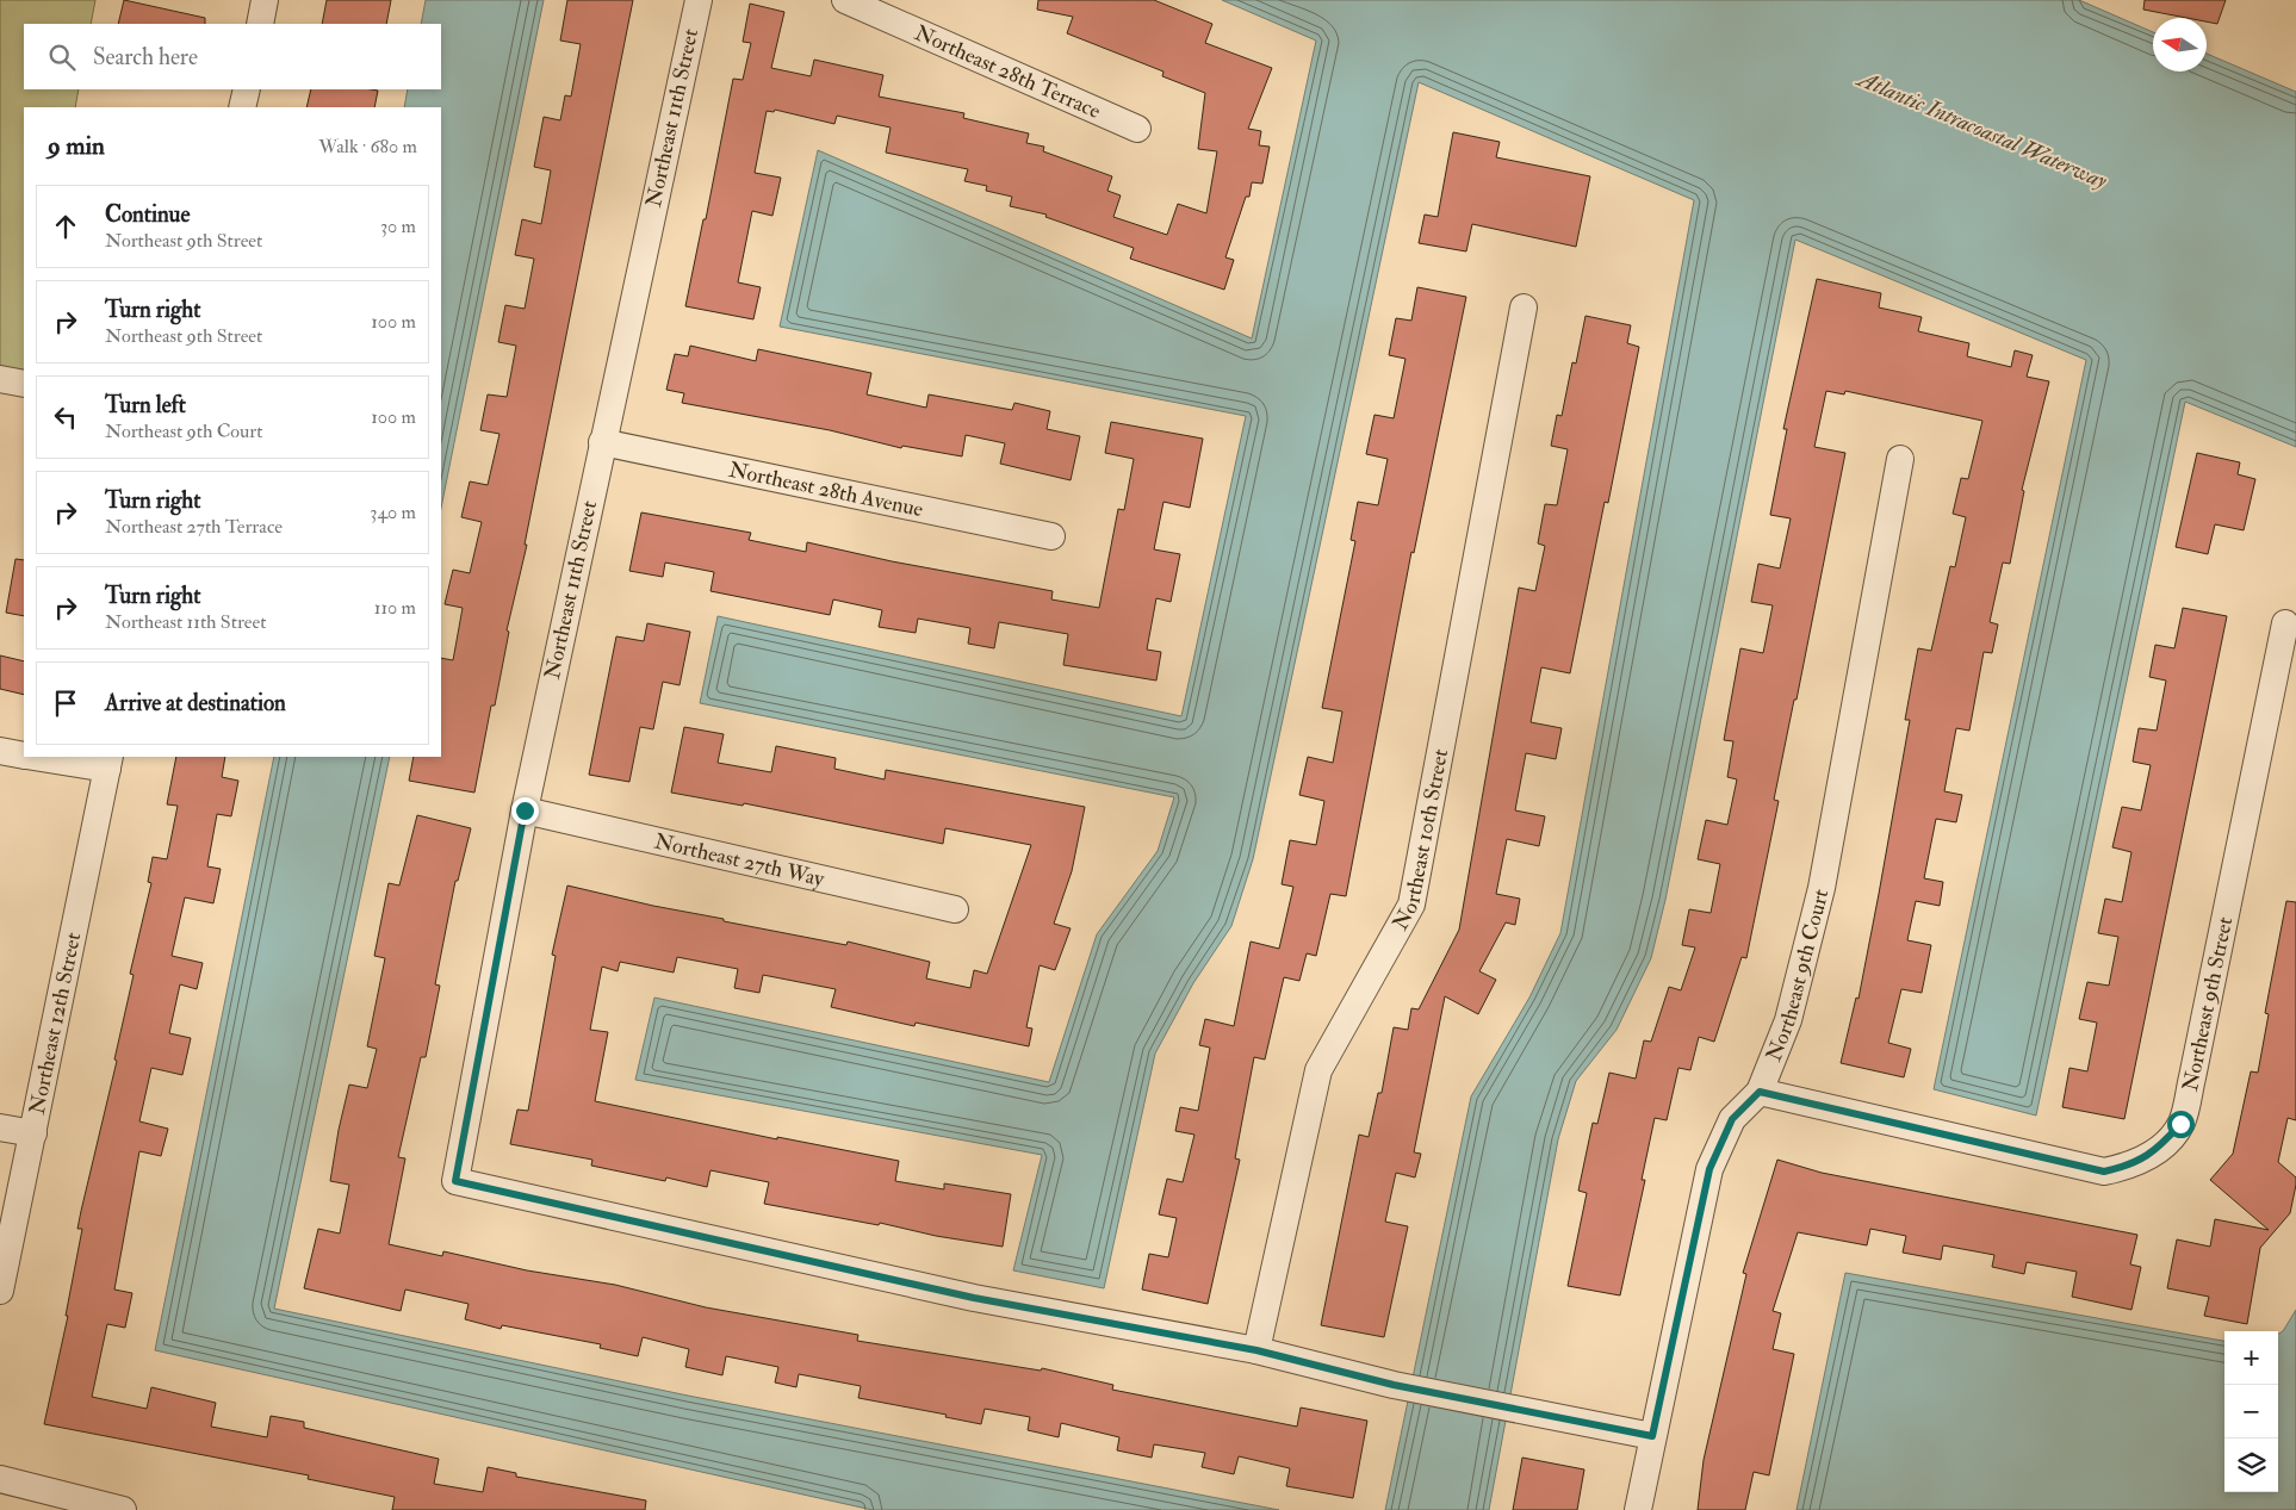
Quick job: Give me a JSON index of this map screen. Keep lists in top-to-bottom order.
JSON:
{
  "streets": {
    "street": [
      "Northeast 28th Terrace",
      "Northeast 11th Street",
      "Northeast 28th Avenue",
      "Northeast 10th Street",
      "Northeast 27th Way",
      "Northeast 9th Court",
      "Northeast 9th Street",
      "Northeast 12th Street"
    ]
  },
  "crossings": [
    ["Northeast 11th Street", "Northeast 28th Avenue"],
    ["Northeast 11th Street", "Northeast 10th Street"],
    ["Northeast 11th Street", "Northeast 27th Way"],
    ["Northeast 9th Court", "Northeast 9th Street"]
  ],
  "water": ["Atlantic Intracoastal Waterway"],
  "north": "left",
  "page": {
    "search": "Search here",
    "heading": ["9 min", "Walk · 680 m"],
    "list": [
      ["Continue", "Northeast 9th Street", "30 m"],
      ["Turn right", "Northeast 9th Street", "100 m"],
      ["Turn left", "Northeast 9th Court", "100 m"],
      ["Turn right", "Northeast 27th Terrace", "340 m"],
      ["Turn right", "Northeast 11th Street", "110 m"],
      "Arrive at destination"
    ],
    "map_buttons": ["+", "−"]
  }
}
